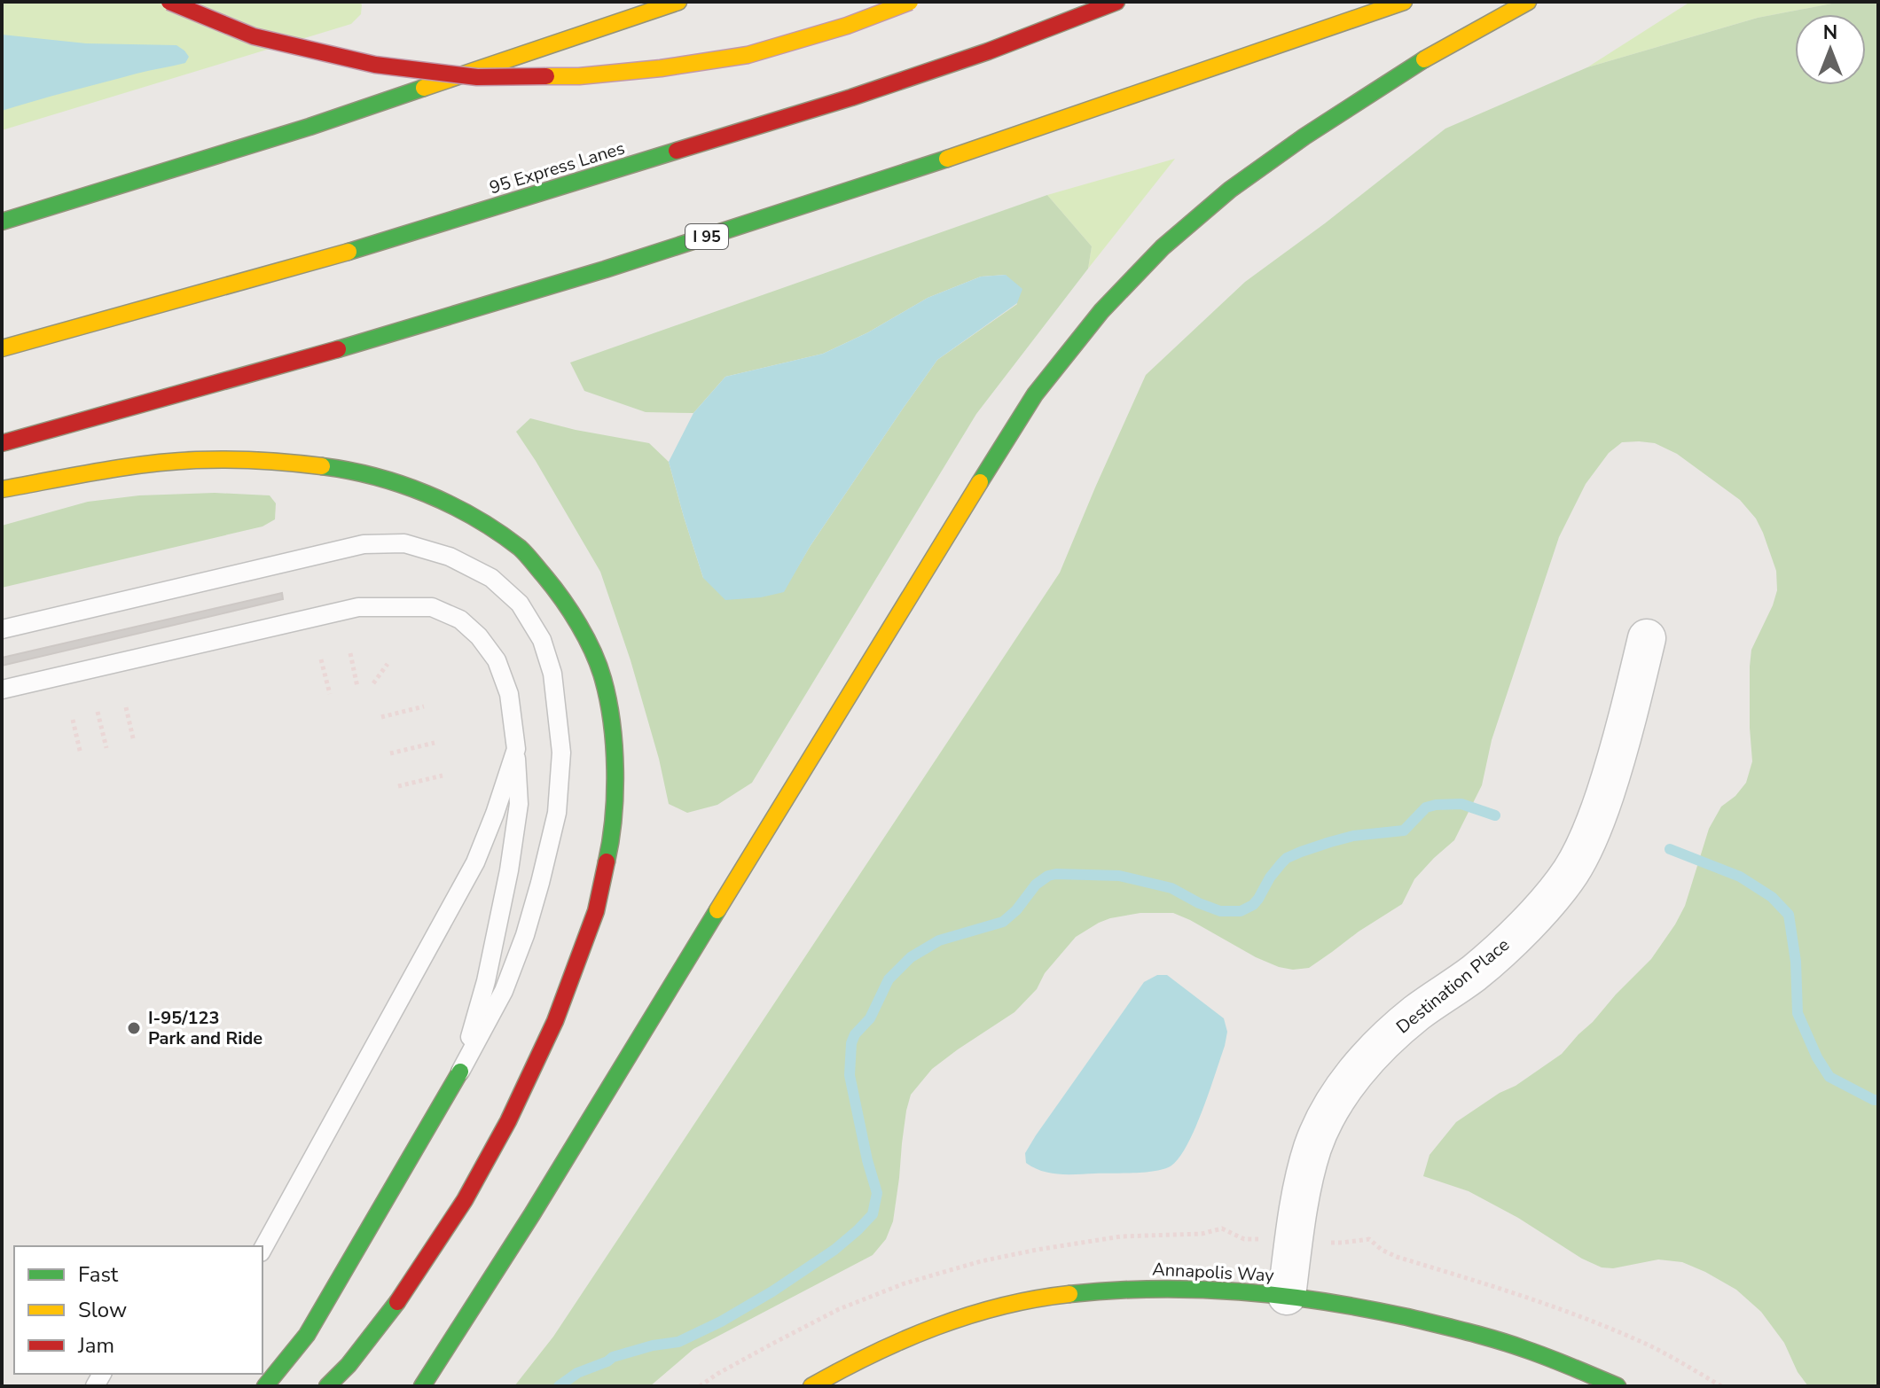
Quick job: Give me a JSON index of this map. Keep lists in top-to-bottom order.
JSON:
{
  "streets": {
    "main road": ["95 Express Lanes", "I 95", "Annapolis Way"],
    "street": ["Destination Place"]
  },
  "crossings": [
    ["Destination Place", "Annapolis Way"]
  ],
  "places": ["I-95/123 Park and Ride"],
  "legend": ["Fast", "Slow", "Jam"],
  "north": "top"
}
